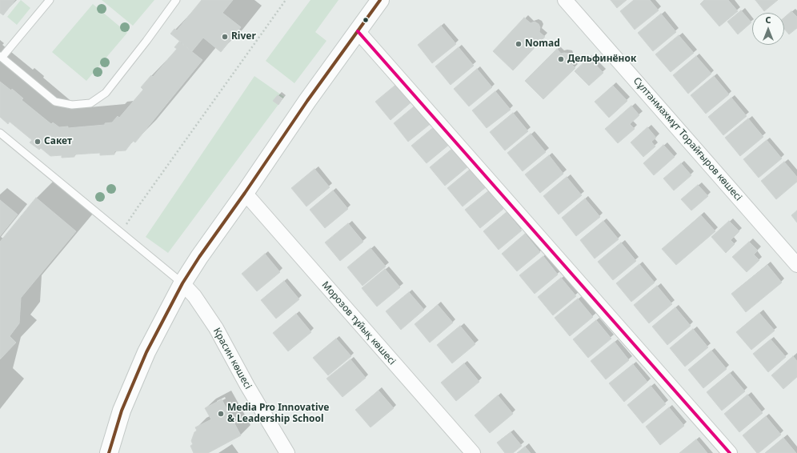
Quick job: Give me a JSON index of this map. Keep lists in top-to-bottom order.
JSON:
{
  "streets": {
    "street": ["Сұлтанмахмұт Торайғыров көшесі", "Морозов тұйық көшесі", "Красин көшесі"]
  },
  "places": [
    "River",
    "Nomad",
    "Дельфинёнок",
    "Сакет",
    "Media Pro Innovative & Leadership School"
  ],
  "north": "top"
}
